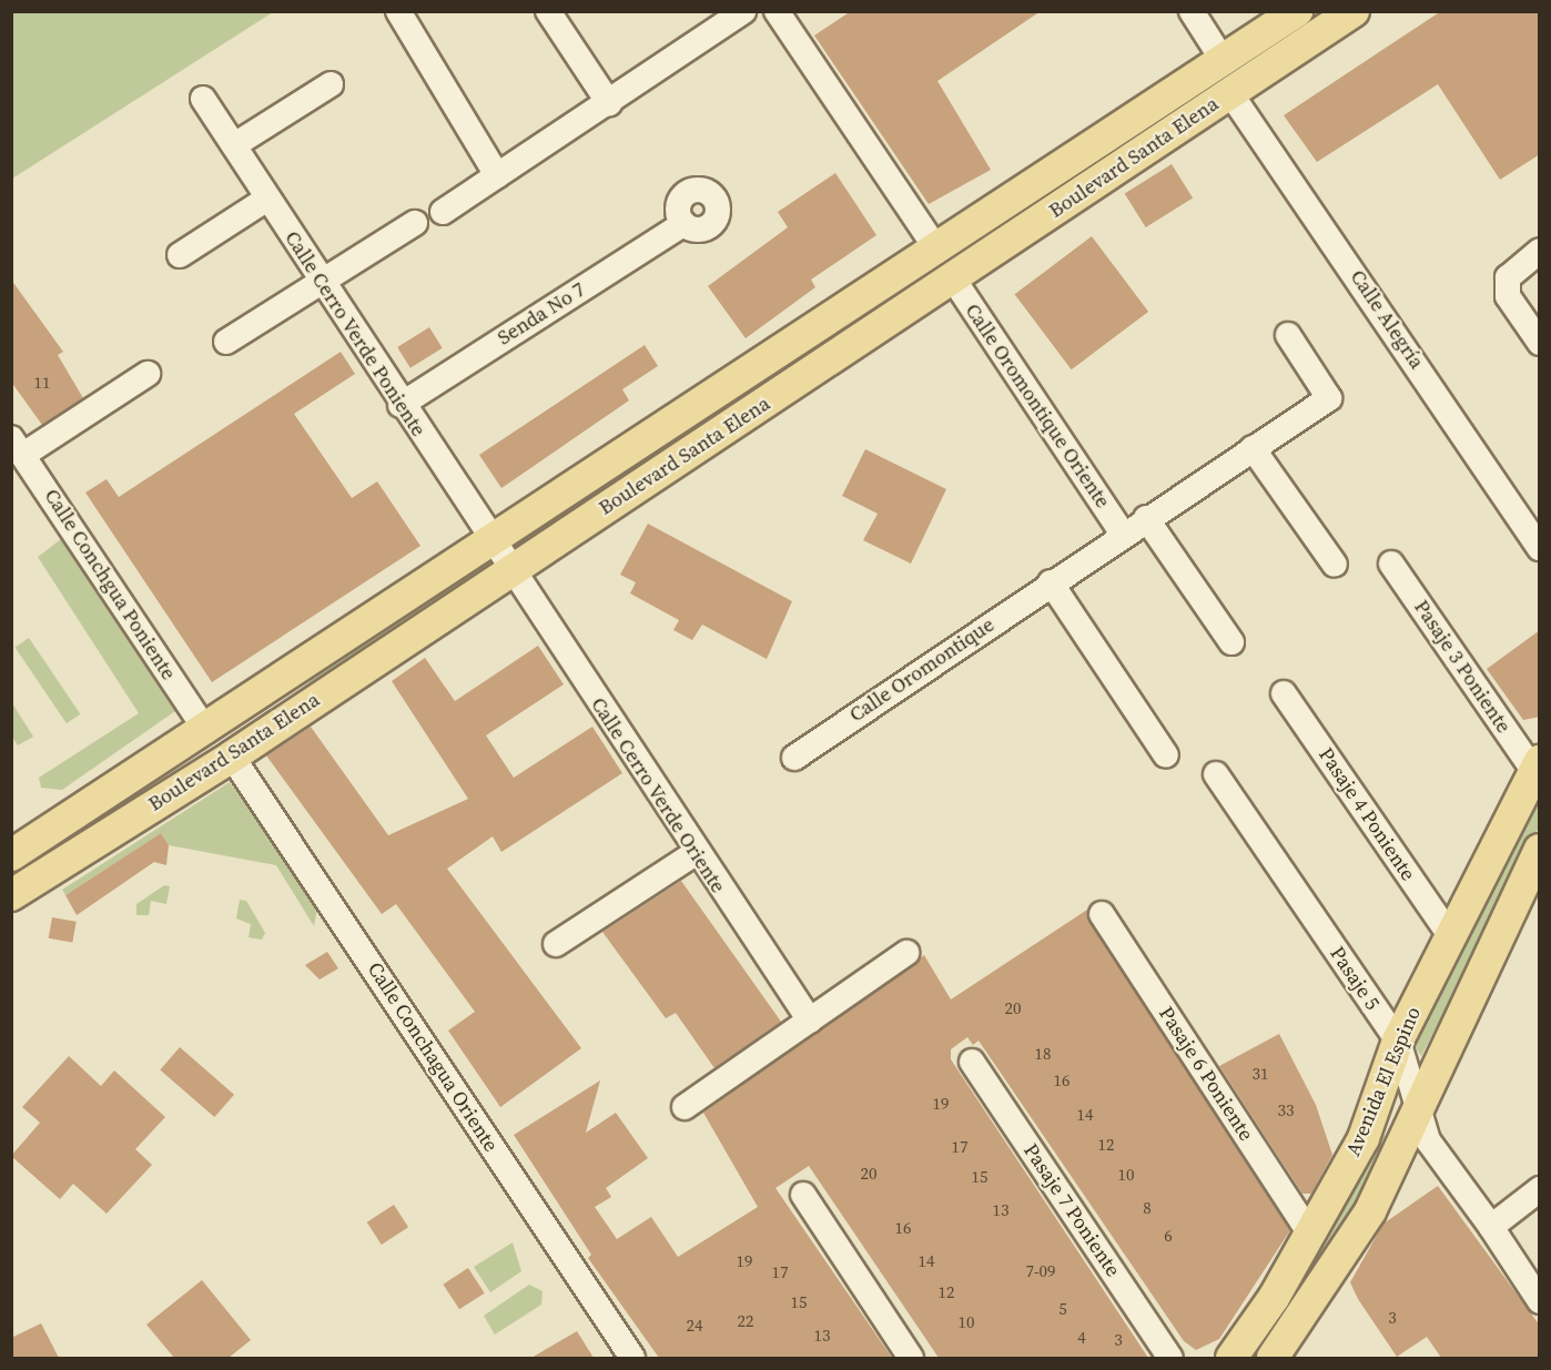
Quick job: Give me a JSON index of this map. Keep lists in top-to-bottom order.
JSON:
{
  "streets": {
    "main road": ["Boulevard Santa Elena", "Avenida El Espino"],
    "street": [
      "Senda No 7",
      "Calle Alegría",
      "Calle Cerro Verde Poniente",
      "Calle Oromontique Oriente",
      "Calle Conchgua Poniente",
      "Pasaje 3 Poniente",
      "Calle Oromontique",
      "Calle Cerro Verde Oriente",
      "Pasaje 4 Poniente",
      "Pasaje 5",
      "Calle Conchagua Oriente",
      "Pasaje 6 Poniente",
      "Pasaje 7 Poniente"
    ]
  },
  "crossings": [
    ["Boulevard Santa Elena", "Calle Alegría"],
    ["Boulevard Santa Elena", "Calle Cerro Verde Poniente"],
    ["Boulevard Santa Elena", "Calle Oromontique Oriente"],
    ["Boulevard Santa Elena", "Calle Conchgua Poniente"],
    ["Boulevard Santa Elena", "Calle Cerro Verde Oriente"],
    ["Boulevard Santa Elena", "Calle Conchagua Oriente"],
    ["Senda No 7", "Calle Cerro Verde Poniente"],
    ["Calle Cerro Verde Poniente", "Calle Cerro Verde Oriente"],
    ["Calle Oromontique Oriente", "Calle Oromontique"],
    ["Pasaje 3 Poniente", "Avenida El Espino"],
    ["Pasaje 4 Poniente", "Avenida El Espino"],
    ["Pasaje 5", "Avenida El Espino"],
    ["Pasaje 6 Poniente", "Avenida El Espino"]
  ],
  "house_numbers": [
    "11",
    "20",
    "18",
    "31",
    "16",
    "19",
    "33",
    "14",
    "12",
    "17",
    "20",
    "10",
    "15",
    "8",
    "13",
    "16",
    "6",
    "19",
    "14",
    "7-09",
    "17",
    "12",
    "15",
    "5",
    "3",
    "22",
    "10",
    "24",
    "13",
    "4",
    "3"
  ]
}
